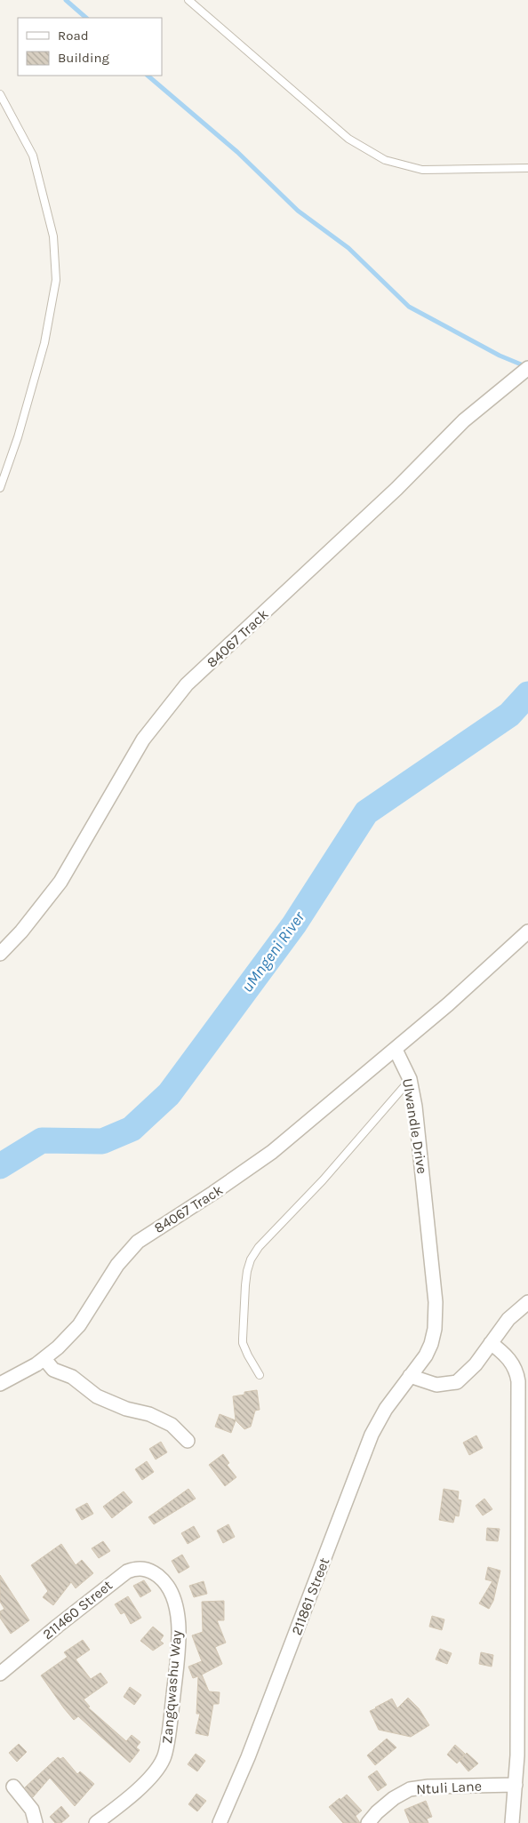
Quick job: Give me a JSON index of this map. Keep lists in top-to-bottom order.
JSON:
{
  "streets": {
    "street": [
      "84067 Track",
      "Ulwandle Drive",
      "211861 Street",
      "211460 Street",
      "Zangqwashu Way",
      "Ntuli Lane"
    ]
  },
  "crossings": [
    ["84067 Track", "Ulwandle Drive"],
    ["Ulwandle Drive", "211861 Street"],
    ["211460 Street", "Zangqwashu Way"]
  ],
  "water": ["uMngeni River"],
  "legend": ["Road", "Building"]
}
